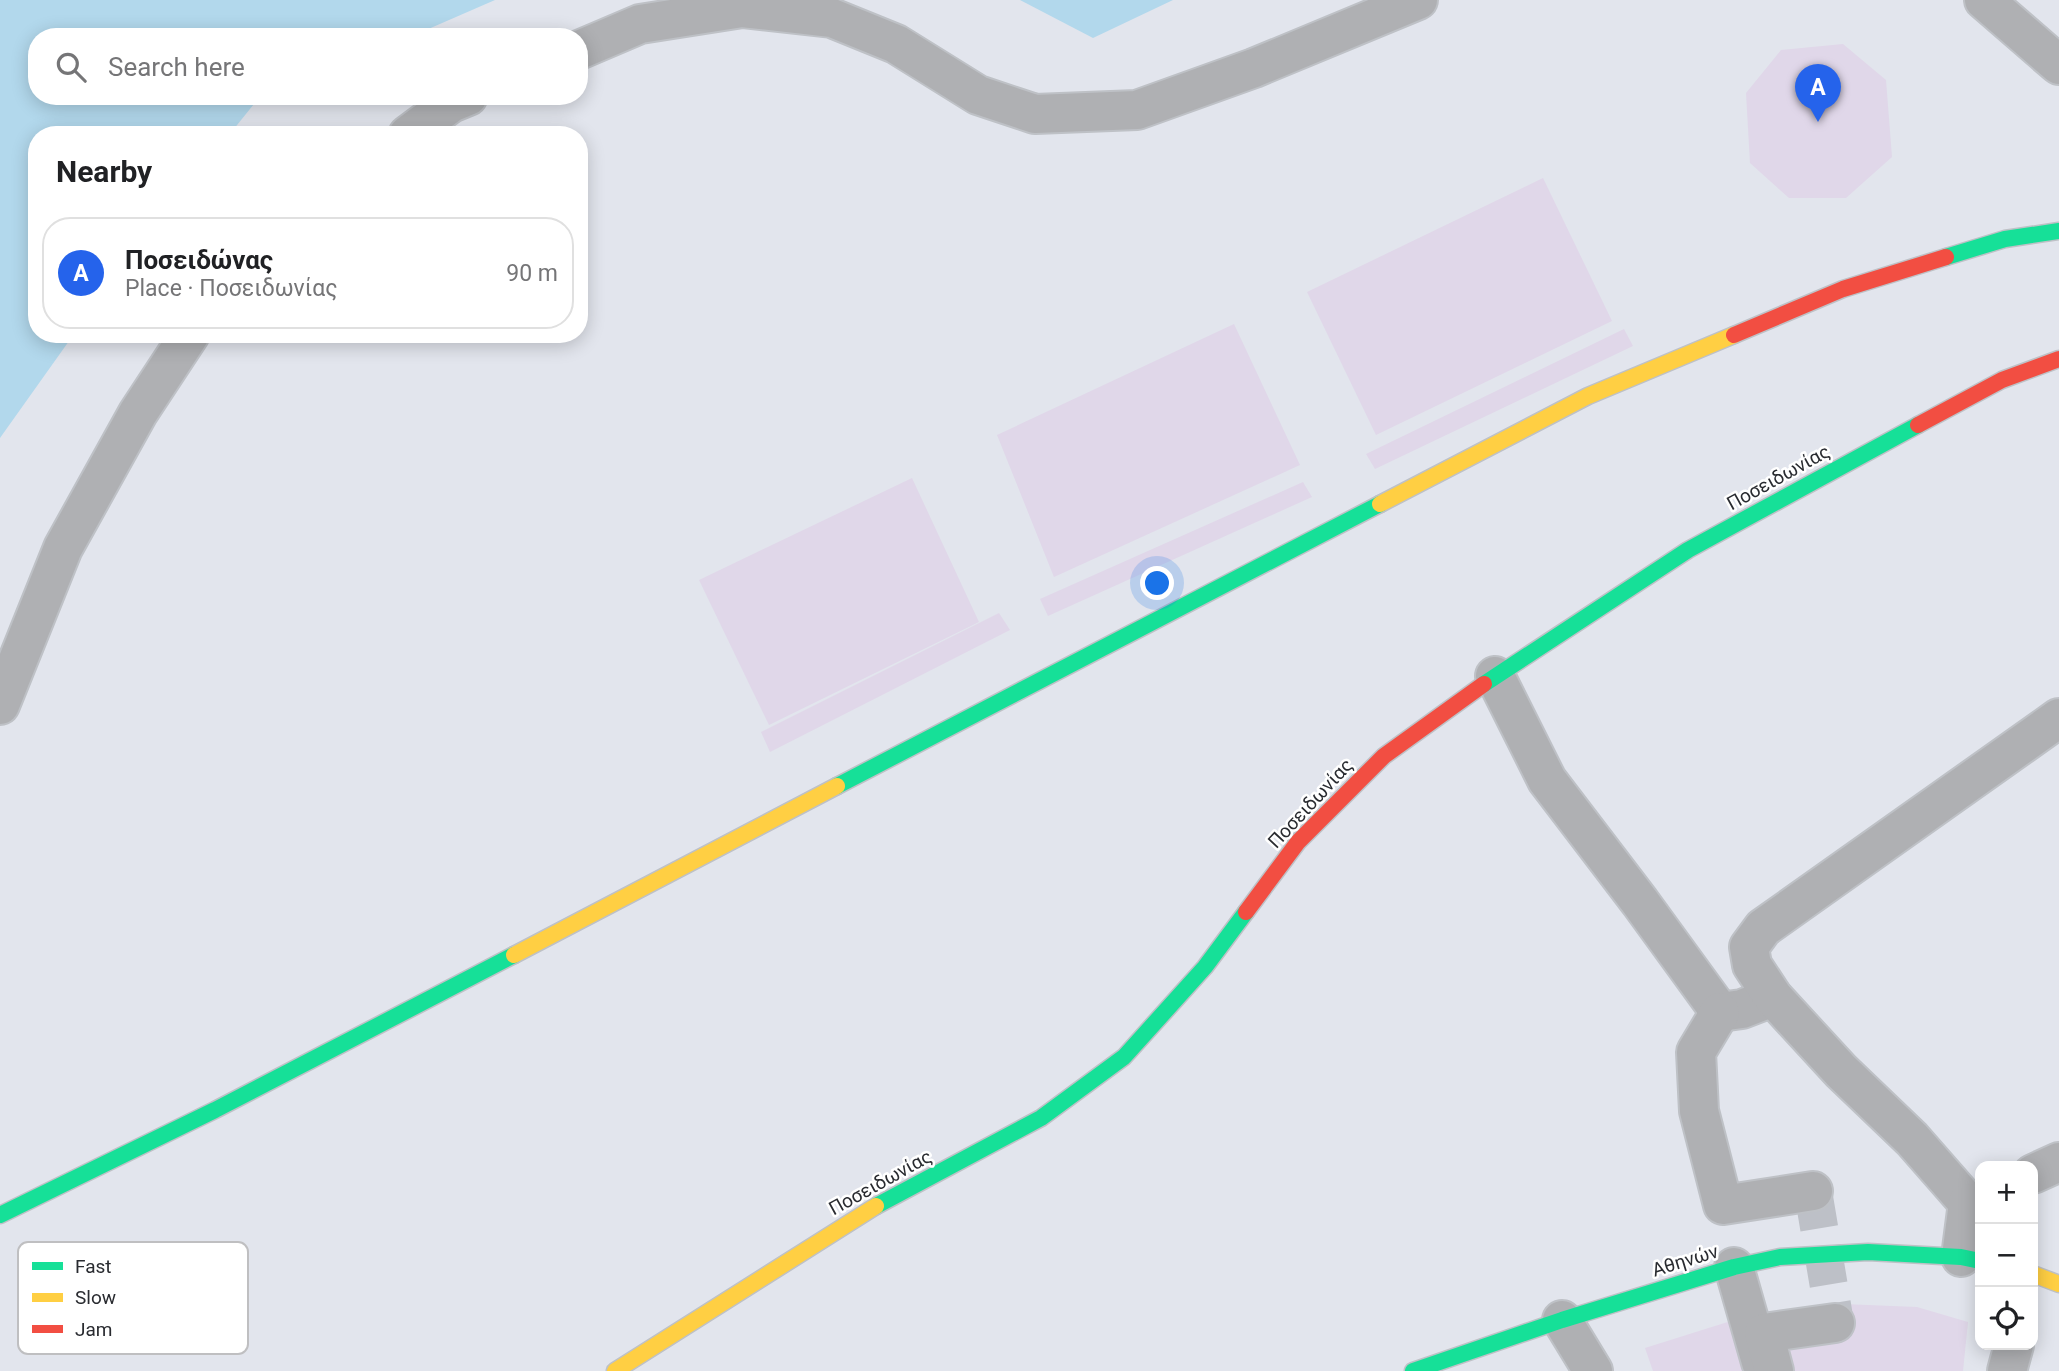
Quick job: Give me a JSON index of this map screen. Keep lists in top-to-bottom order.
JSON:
{
  "streets": {
    "street": ["Ποσειδωνίας", "Αθηνών"]
  },
  "legend": ["Fast", "Slow", "Jam"],
  "page": {
    "search": "Search here",
    "pins": "A",
    "heading": "Nearby",
    "list": [
      {
        "mark": "A",
        "name": "Ποσειδώνας",
        "note": "Place · Ποσειδωνίας",
        "value": "90 m"
      }
    ],
    "map_buttons": ["+", "−"]
  }
}
